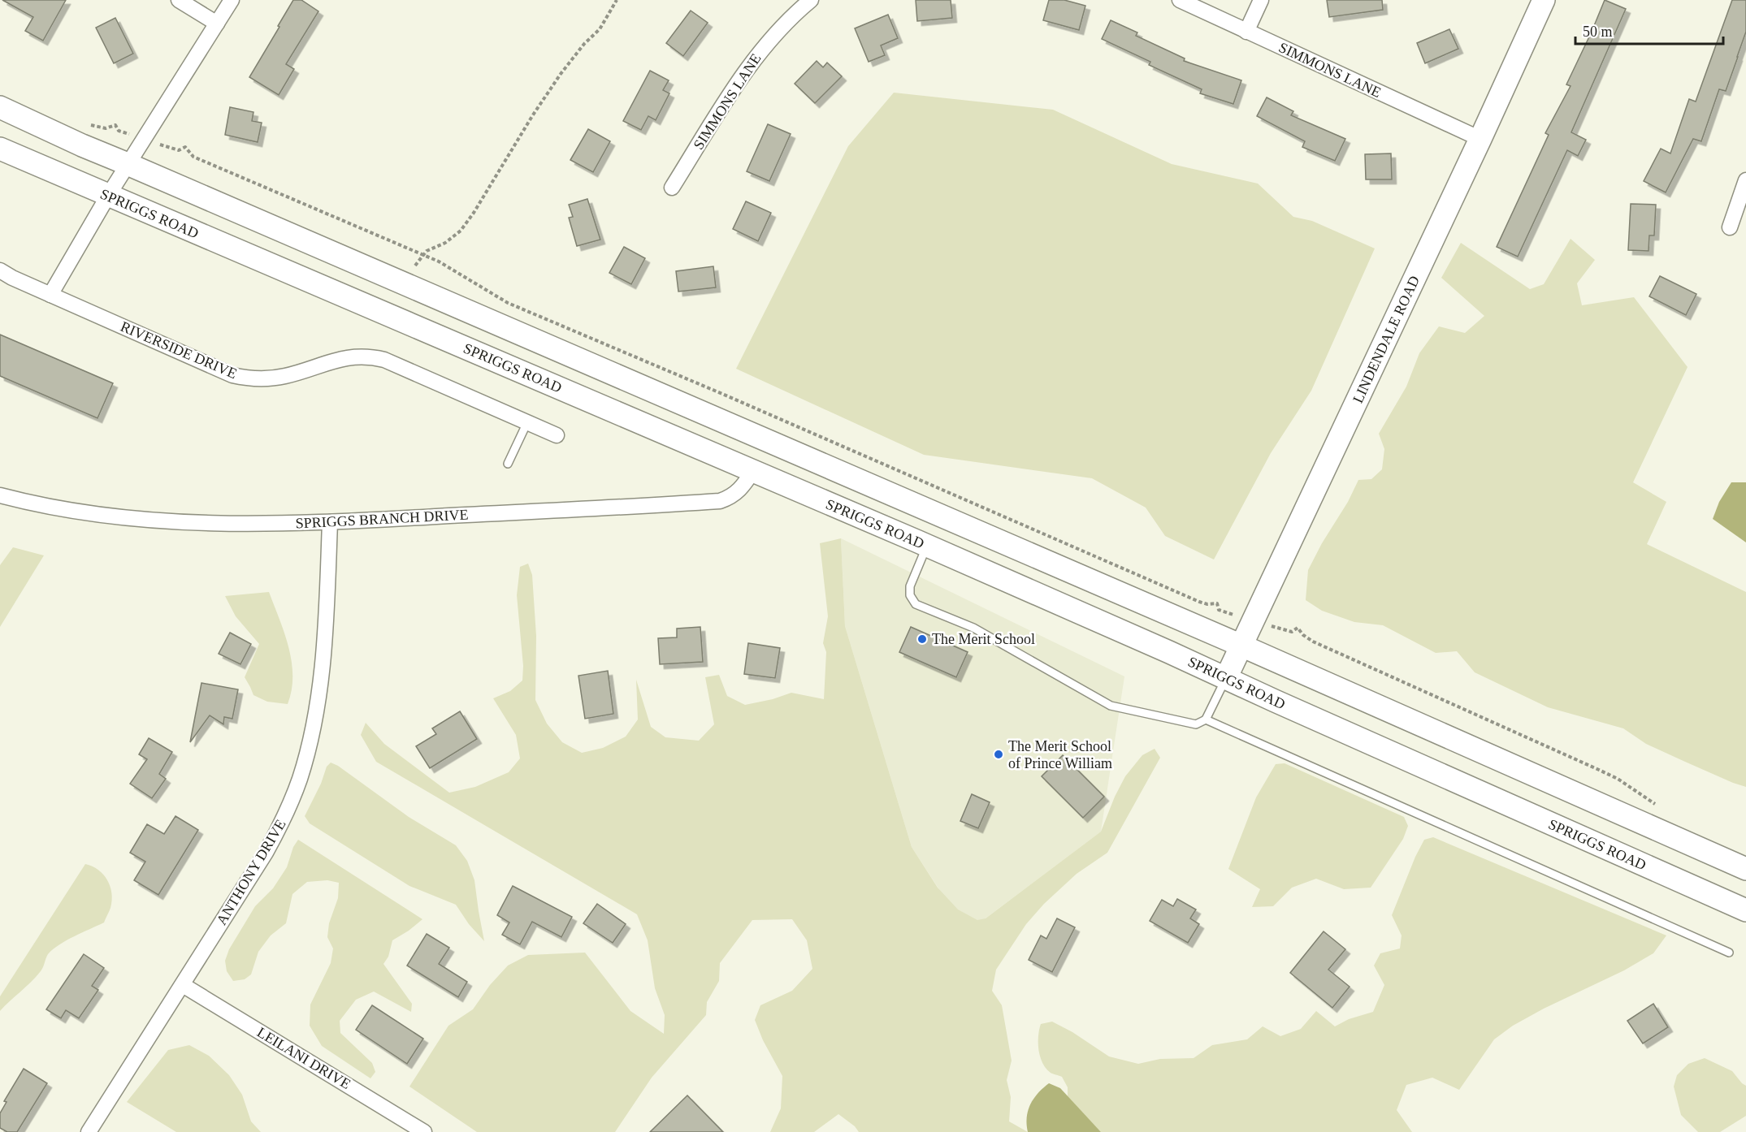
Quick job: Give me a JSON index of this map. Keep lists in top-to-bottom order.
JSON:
{
  "streets": {
    "main road": ["SPRIGGS ROAD", "LINDENDALE ROAD"],
    "street": [
      "SIMMONS LANE",
      "RIVERSIDE DRIVE",
      "SPRIGGS BRANCH DRIVE",
      "ANTHONY DRIVE",
      "LEILANI DRIVE"
    ]
  },
  "crossings": [
    ["SIMMONS LANE", "LINDENDALE ROAD"],
    ["SPRIGGS ROAD", "LINDENDALE ROAD"],
    ["SPRIGGS ROAD", "SPRIGGS BRANCH DRIVE"],
    ["SPRIGGS BRANCH DRIVE", "ANTHONY DRIVE"],
    ["ANTHONY DRIVE", "LEILANI DRIVE"]
  ],
  "places": ["The Merit School", "The Merit School of Prince William"],
  "scale_bar": "50 m"
}
